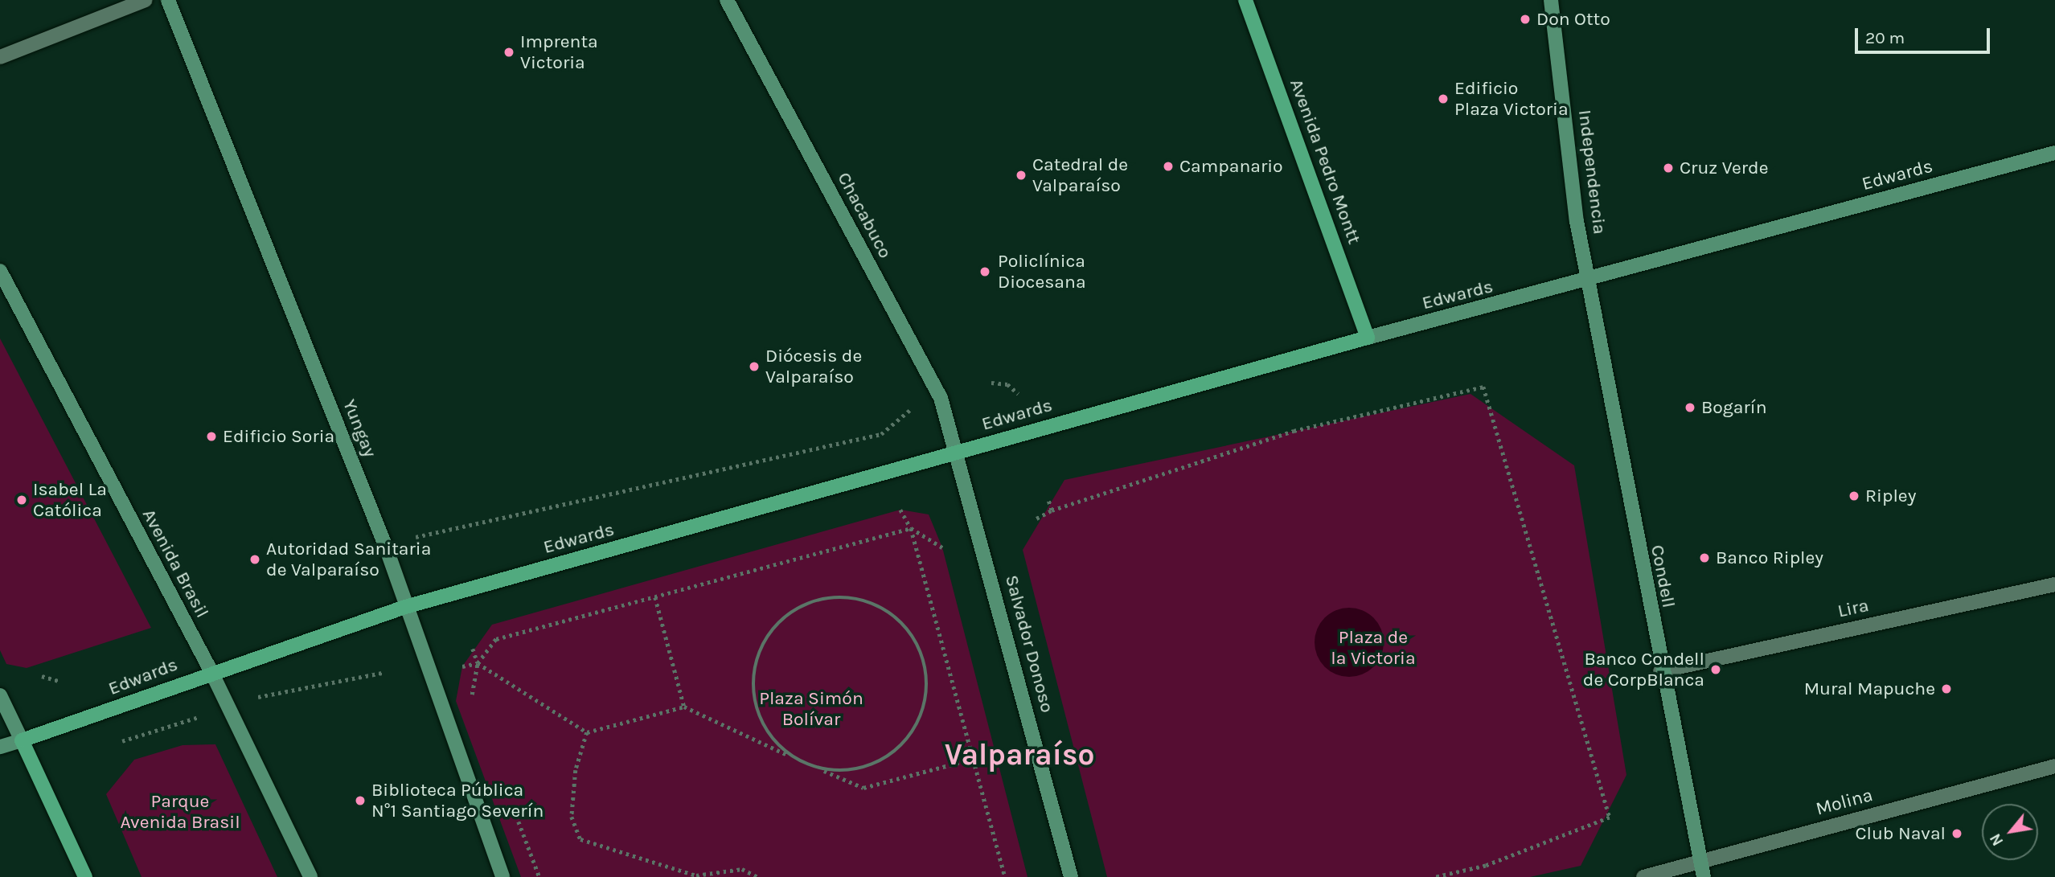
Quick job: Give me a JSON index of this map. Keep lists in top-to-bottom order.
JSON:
{
  "streets": {
    "main road": [
      "Avenida Pedro Montt",
      "Independencia",
      "Edwards",
      "Chacabuco",
      "Yungay",
      "Avenida Brasil",
      "Condell",
      "Salvador Donoso"
    ],
    "street": ["Lira", "Molina"]
  },
  "crossings": [
    ["Avenida Pedro Montt", "Edwards"],
    ["Independencia", "Edwards"],
    ["Independencia", "Condell"],
    ["Edwards", "Chacabuco"],
    ["Edwards", "Yungay"],
    ["Edwards", "Avenida Brasil"],
    ["Edwards", "Condell"],
    ["Edwards", "Salvador Donoso"],
    ["Chacabuco", "Salvador Donoso"],
    ["Condell", "Lira"],
    ["Condell", "Molina"]
  ],
  "districts": ["Valparaíso"],
  "parks": ["Plaza de la Victoria", "Plaza Simón Bolívar", "Parque Avenida Brasil"],
  "places": [
    "Don Otto",
    "Imprenta Victoria",
    "Edificio Plaza Victoria",
    "Campanario",
    "Cruz Verde",
    "Catedral de Valparaíso",
    "Policlínica Diocesana",
    "Diócesis de Valparaíso",
    "Bogarín",
    "Edificio Soria",
    "Ripley",
    "Isabel La Católica",
    "Banco Ripley",
    "Autoridad Sanitaria de Valparaíso",
    "Banco Condell de CorpBlanca",
    "Mural Mapuche",
    "Biblioteca Pública N°1 Santiago Severín",
    "Club Naval"
  ],
  "scale_bar": "20 m",
  "north": "bottom left"
}
